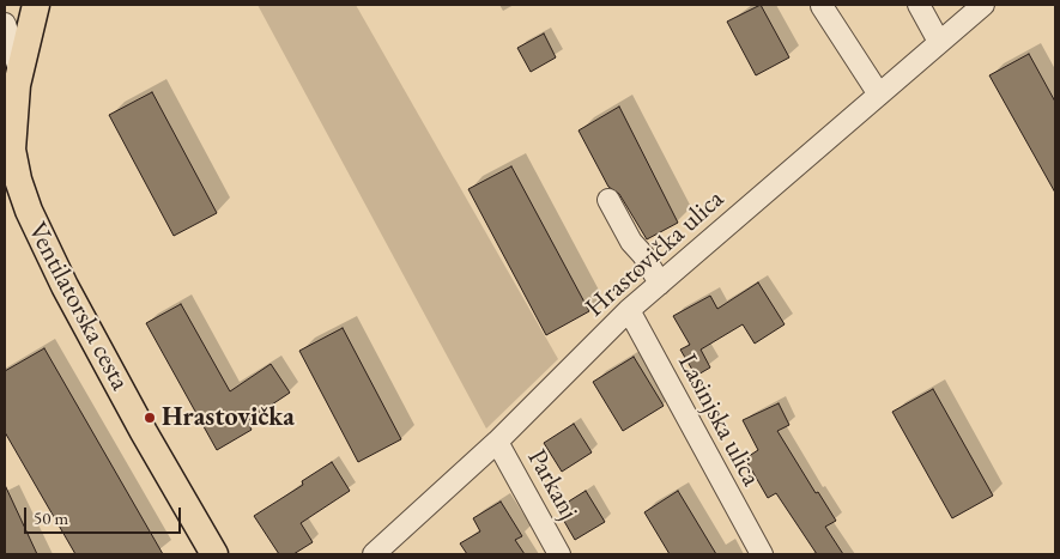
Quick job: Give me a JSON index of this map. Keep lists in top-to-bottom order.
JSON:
{
  "streets": {
    "main road": ["Ventilatorska cesta"],
    "street": ["Hrastovička ulica", "Lasinjska ulica", "Parkanj"]
  },
  "crossings": [
    ["Hrastovička ulica", "Lasinjska ulica"],
    ["Hrastovička ulica", "Parkanj"]
  ],
  "places": ["Hrastovička"],
  "scale_bar": "50 m"
}
